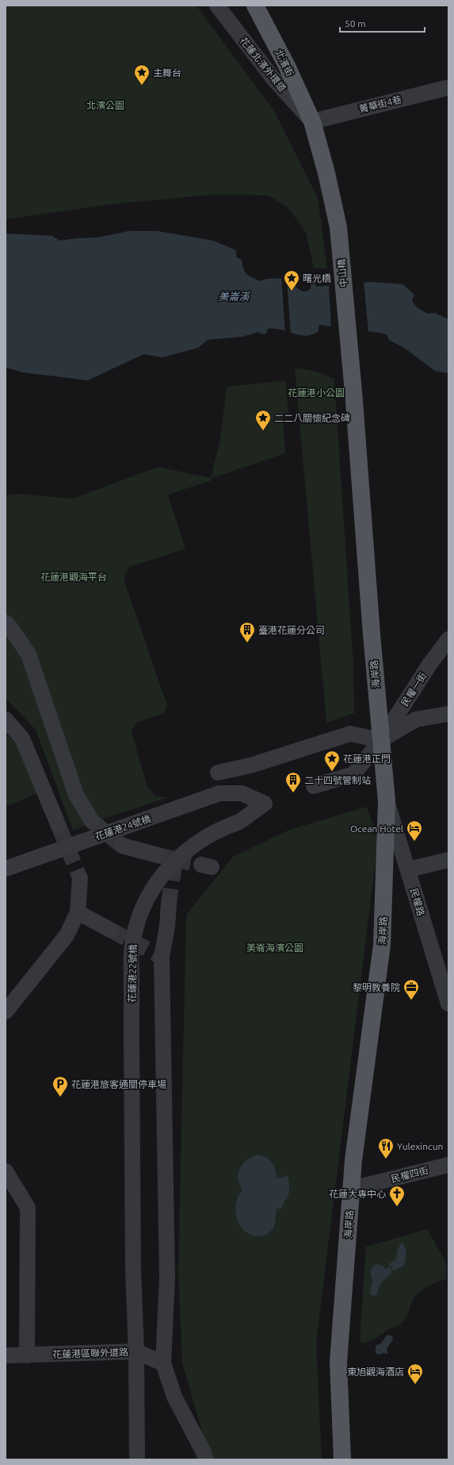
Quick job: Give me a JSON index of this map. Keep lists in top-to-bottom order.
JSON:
{
  "streets": {
    "main road": ["北濱街", "中山橋", "海岸路"],
    "street": [
      "花蓮北濱外環道",
      "菁華街4巷",
      "民權一街",
      "花蓮港24號橋",
      "民權路",
      "花蓮港22號橋",
      "民權四街",
      "花蓮港區聯外道路"
    ]
  },
  "crossings": [
    ["北濱街", "花蓮北濱外環道"],
    ["北濱街", "菁華街4巷"],
    ["北濱街", "中山橋"],
    ["花蓮北濱外環道", "菁華街4巷"],
    ["花蓮北濱外環道", "中山橋"],
    ["菁華街4巷", "中山橋"],
    ["中山橋", "海岸路"],
    ["海岸路", "民權一街"],
    ["海岸路", "民權路"],
    ["海岸路", "民權四街"],
    ["花蓮港24號橋", "花蓮港22號橋"],
    ["花蓮港22號橋", "花蓮港區聯外道路"]
  ],
  "water": ["美崙溪"],
  "parks": [
    "北濱公園",
    "花蓮港小公園",
    "花蓮港觀海平台",
    "美崙海濱公園"
  ],
  "places": {
    "place": [
      "主舞台",
      "曙光橋",
      "二二八關懷紀念碑",
      "花蓮港正門"
    ],
    "building": ["臺港花蓮分公司", "二十四號管制站"],
    "hotel": ["Ocean Hotel", "東旭觀海酒店"],
    "office": ["黎明教養院"],
    "parking": ["花蓮港旅客通關停車場"],
    "restaurant": ["Yulexincun"],
    "church": ["花蓮大專中心"]
  },
  "scale_bar": "50 m"
}
